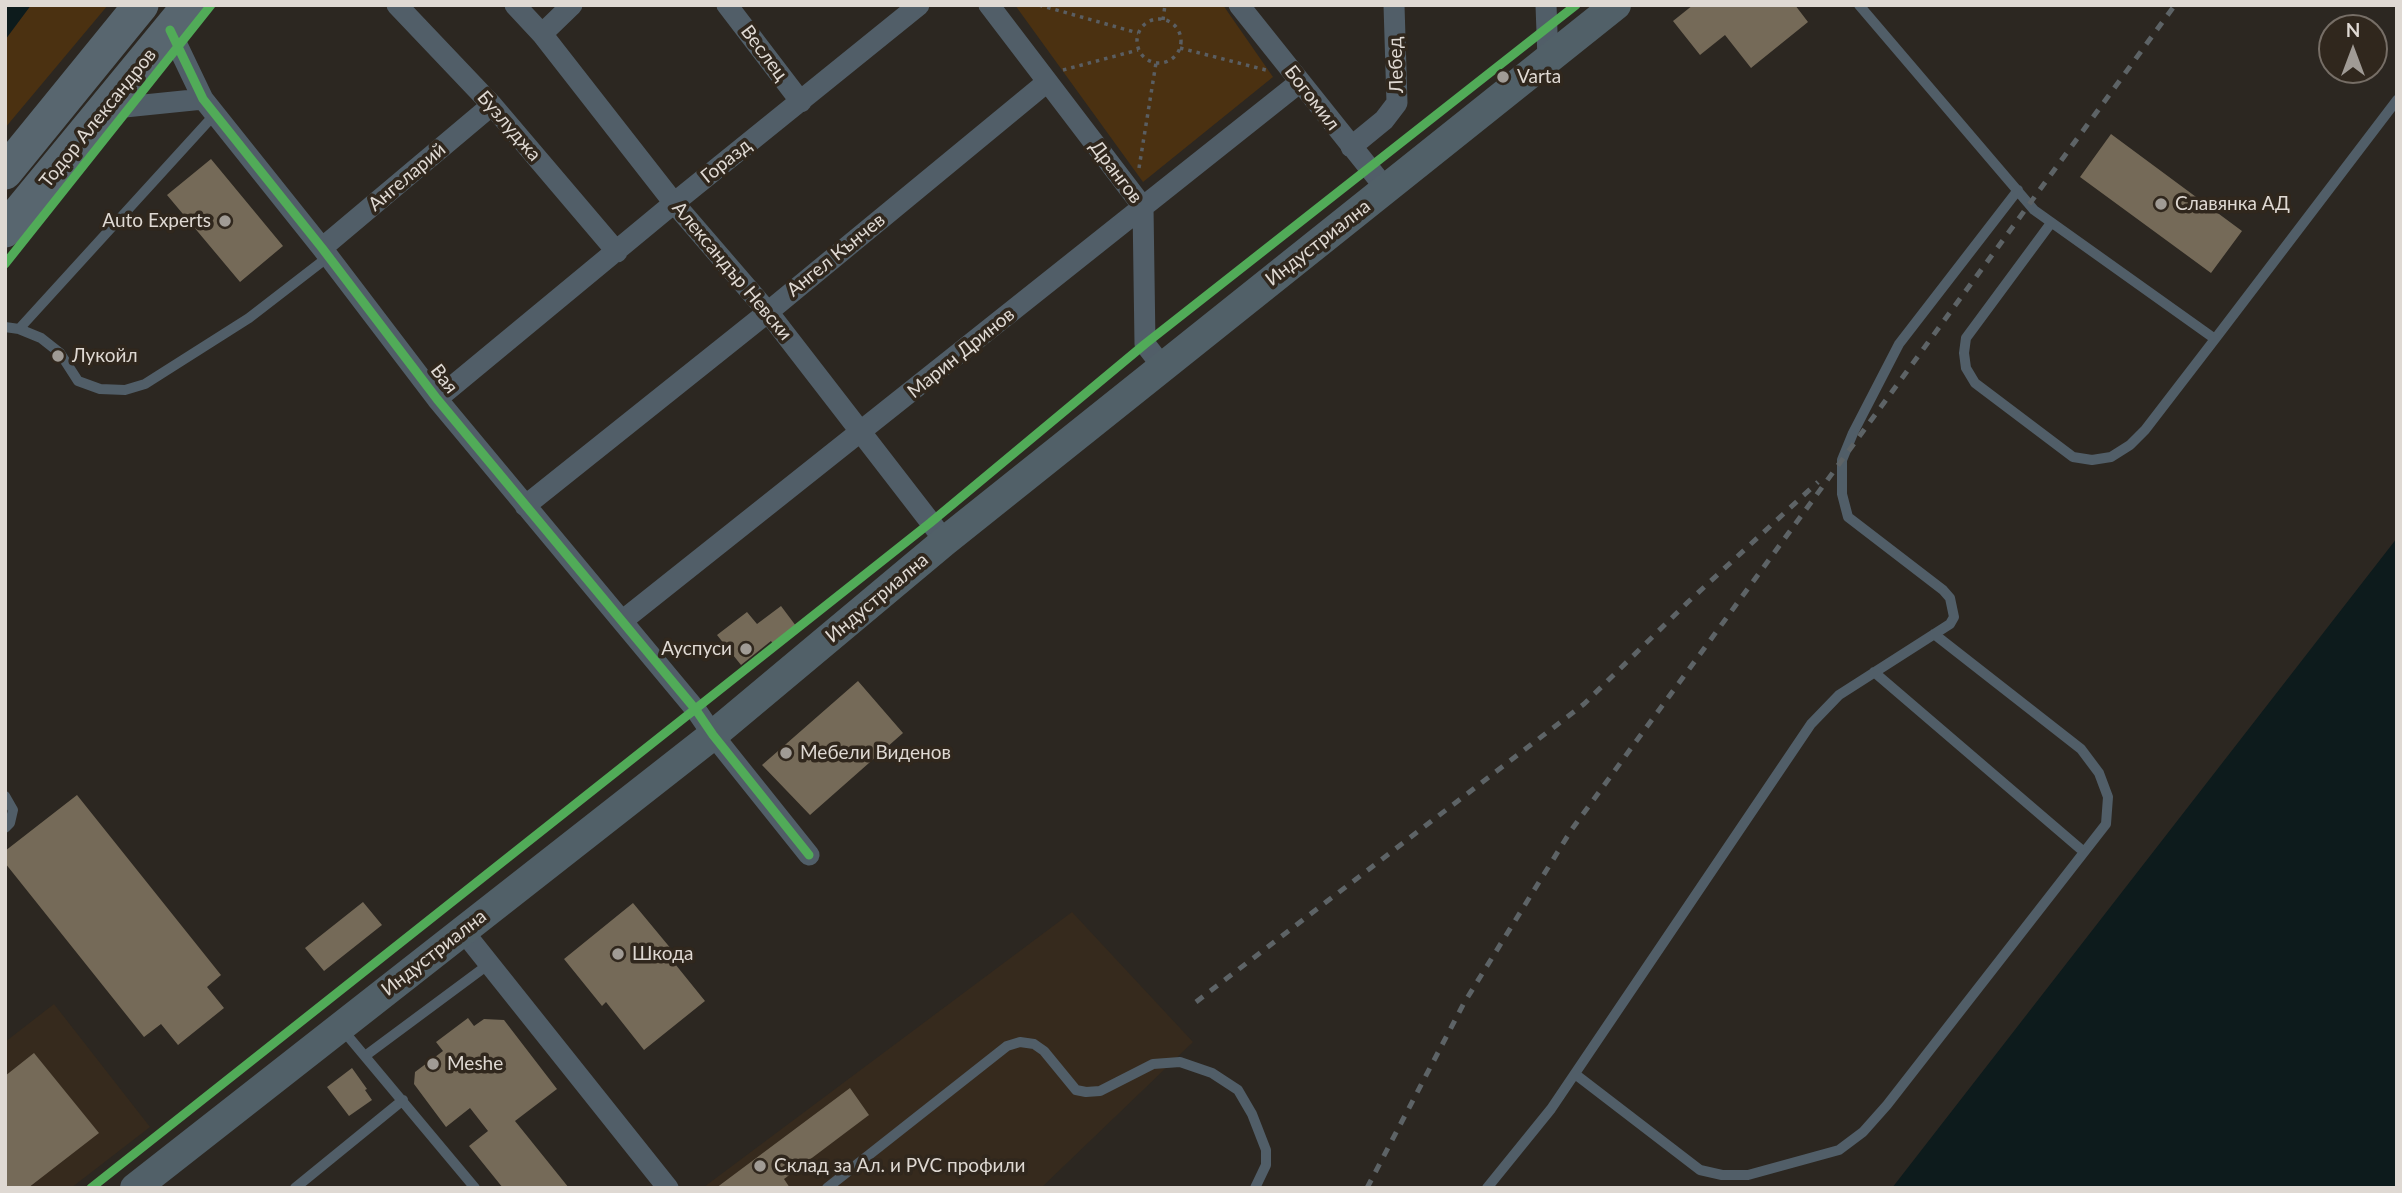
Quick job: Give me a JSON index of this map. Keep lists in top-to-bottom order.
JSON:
{
  "streets": {
    "highway": ["Тодор Александров"],
    "main road": ["Индустриална"],
    "street": [
      "Веслец",
      "Лебед",
      "Богомил",
      "Бузлуджа",
      "Горазд",
      "Дрангов",
      "Ангеларий",
      "Ангел Кънчев",
      "Александър Невски",
      "Марин Дринов",
      "Вая"
    ]
  },
  "crossings": [
    ["Веслец", "Горазд"],
    ["Лебед", "Богомил"],
    ["Богомил", "Индустриална"],
    ["Богомил", "Марин Дринов"],
    ["Тодор Александров", "Вая"],
    ["Бузлуджа", "Горазд"],
    ["Бузлуджа", "Ангеларий"],
    ["Горазд", "Александър Невски"],
    ["Горазд", "Вая"],
    ["Дрангов", "Индустриална"],
    ["Дрангов", "Ангел Кънчев"],
    ["Дрангов", "Марин Дринов"],
    ["Ангеларий", "Вая"],
    ["Индустриална", "Александър Невски"],
    ["Индустриална", "Вая"],
    ["Ангел Кънчев", "Александър Невски"],
    ["Ангел Кънчев", "Вая"],
    ["Александър Невски", "Марин Дринов"],
    ["Марин Дринов", "Вая"]
  ],
  "places": [
    "Varta",
    "Славянка АД",
    "Auto Experts",
    "Лукойл",
    "Ауспуси",
    "Мебели Виденов",
    "Шкода",
    "Meshe",
    "Склад за Ал. и PVC профили"
  ],
  "north": "top"
}
